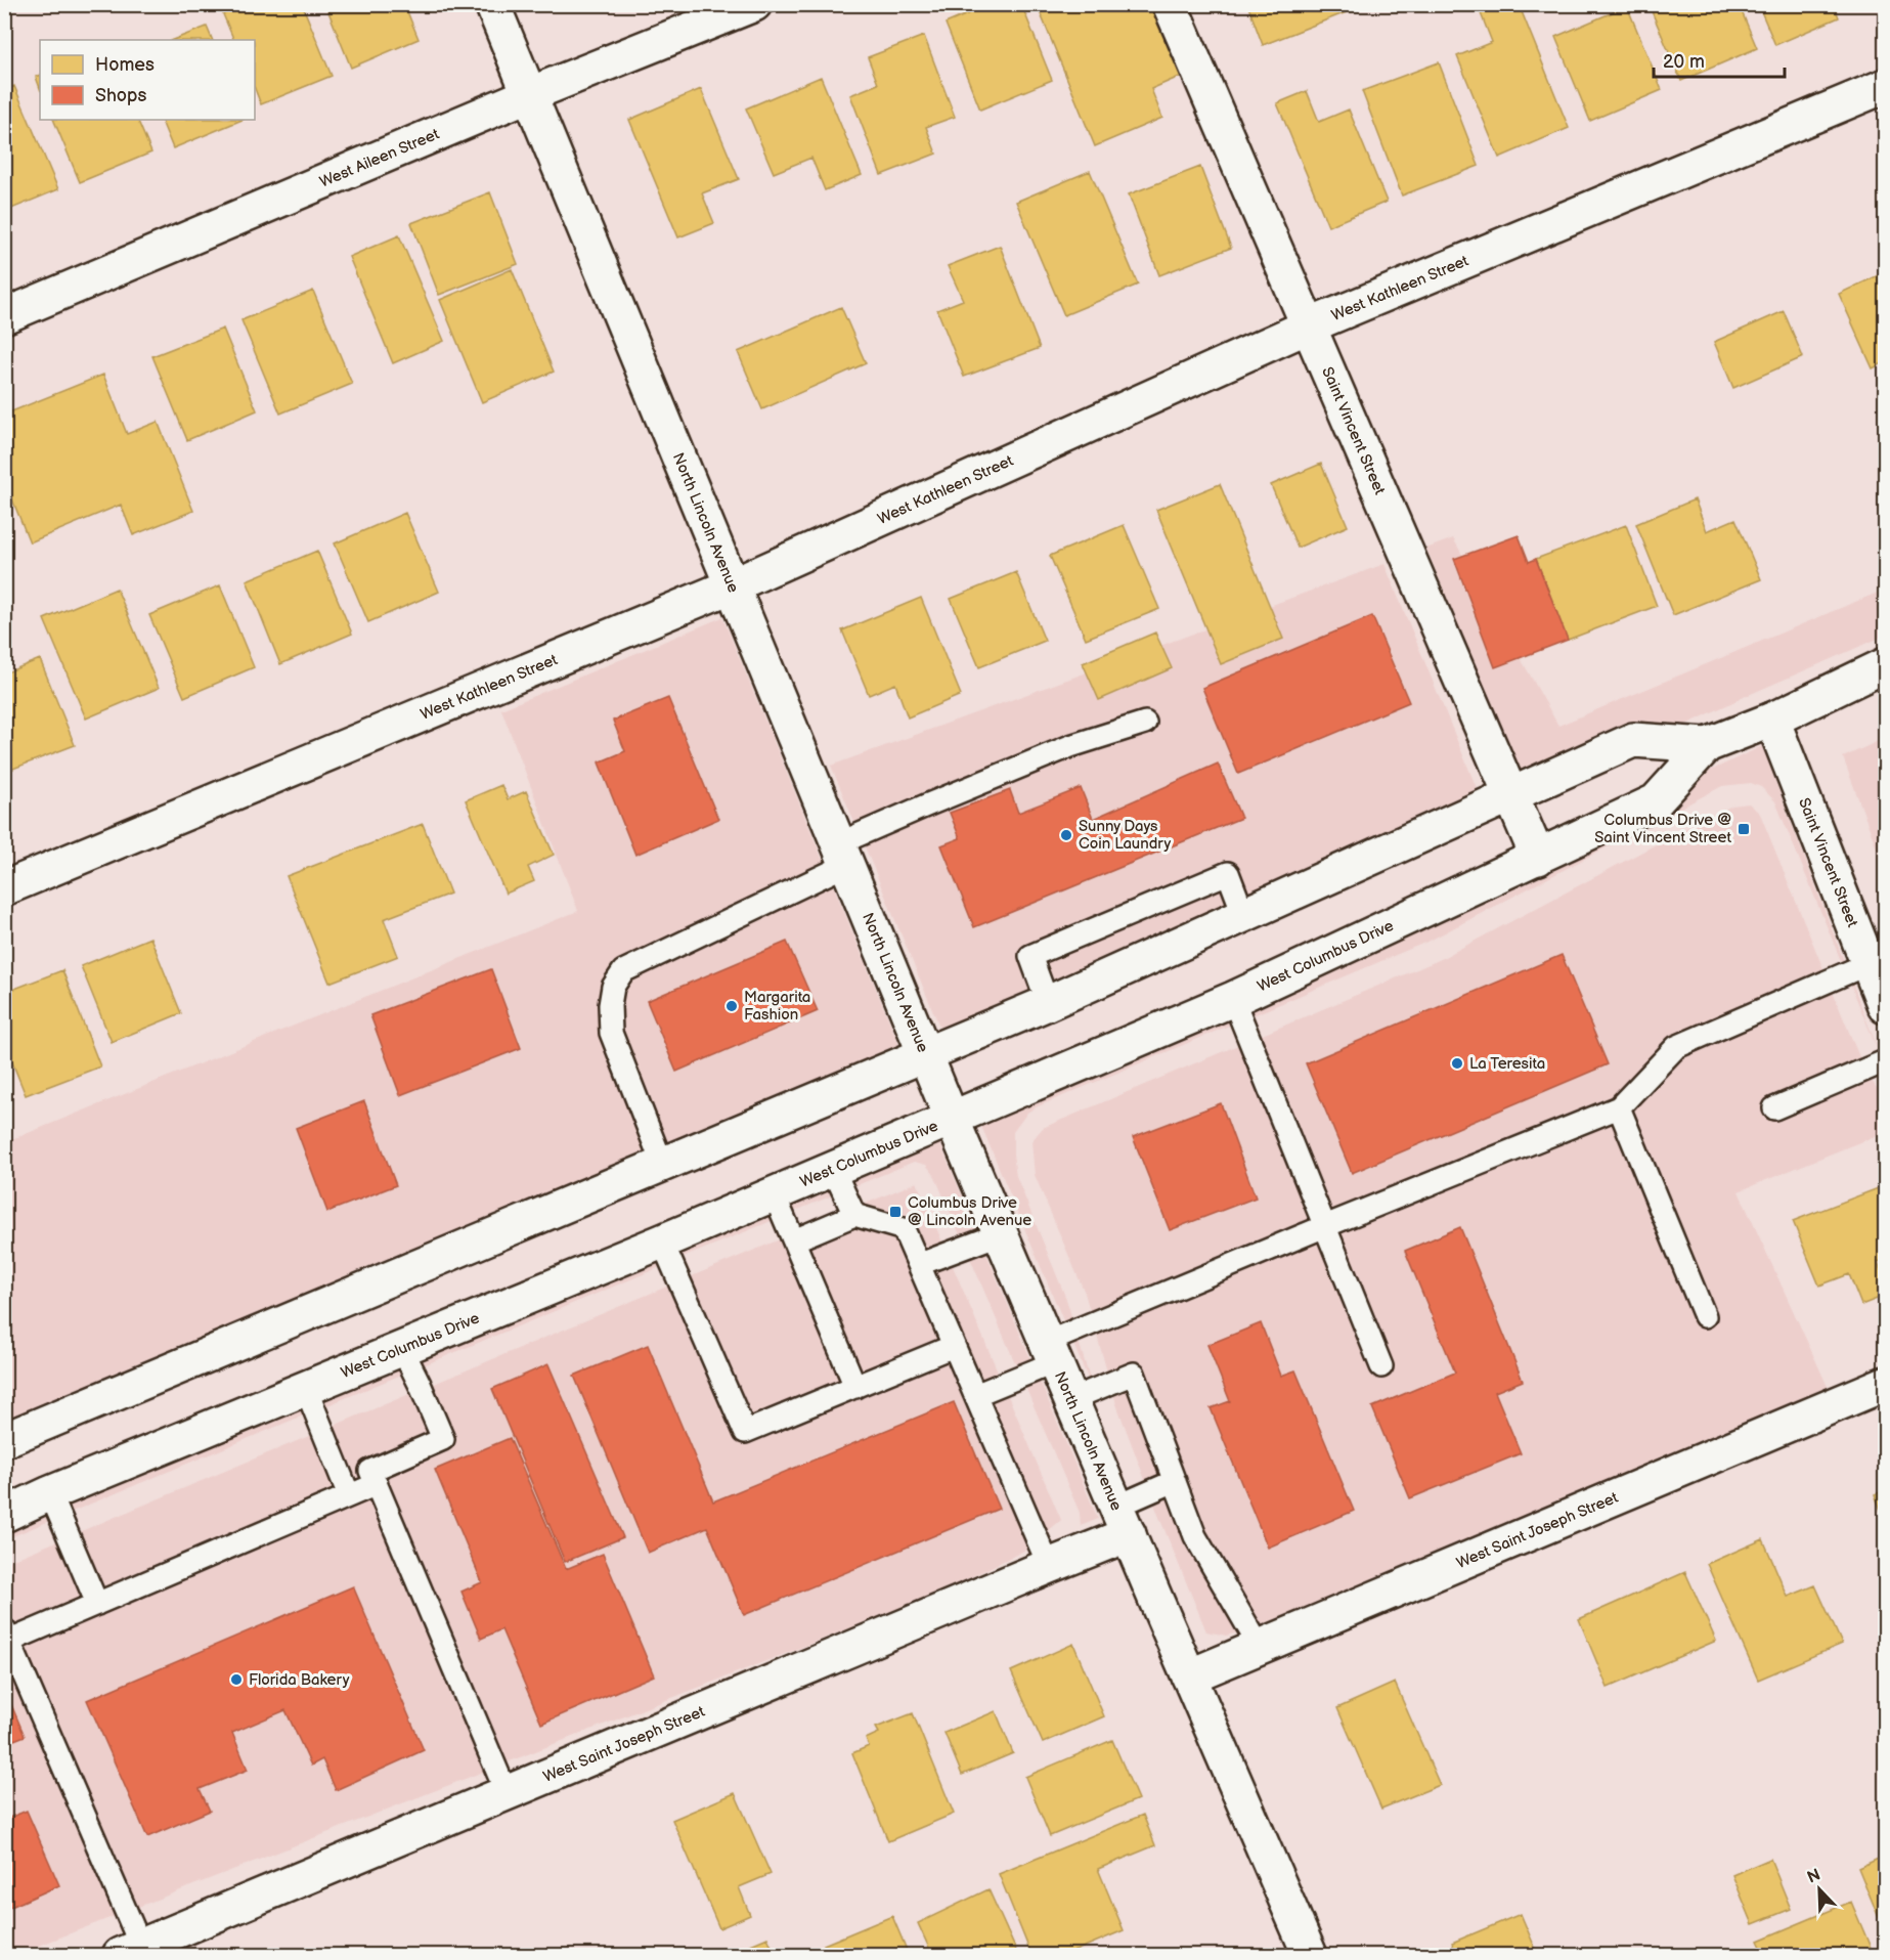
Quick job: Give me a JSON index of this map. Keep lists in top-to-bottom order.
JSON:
{
  "streets": {
    "street": [
      "West Aileen Street",
      "West Kathleen Street",
      "Saint Vincent Street",
      "North Lincoln Avenue",
      "West Columbus Drive",
      "West Saint Joseph Street"
    ]
  },
  "crossings": [
    ["West Aileen Street", "North Lincoln Avenue"],
    ["West Kathleen Street", "Saint Vincent Street"],
    ["West Kathleen Street", "North Lincoln Avenue"],
    ["Saint Vincent Street", "West Columbus Drive"],
    ["North Lincoln Avenue", "West Columbus Drive"],
    ["North Lincoln Avenue", "West Saint Joseph Street"]
  ],
  "places": {
    "transit": ["Columbus Drive @ Saint Vincent Street", "Columbus Drive @ Lincoln Avenue"],
    "other": [
      "Sunny Days Coin Laundry",
      "Margarita Fashion",
      "La Teresita",
      "Florida Bakery"
    ]
  },
  "legend": ["Homes", "Shops"],
  "scale_bar": "20 m",
  "north": "top left"
}
